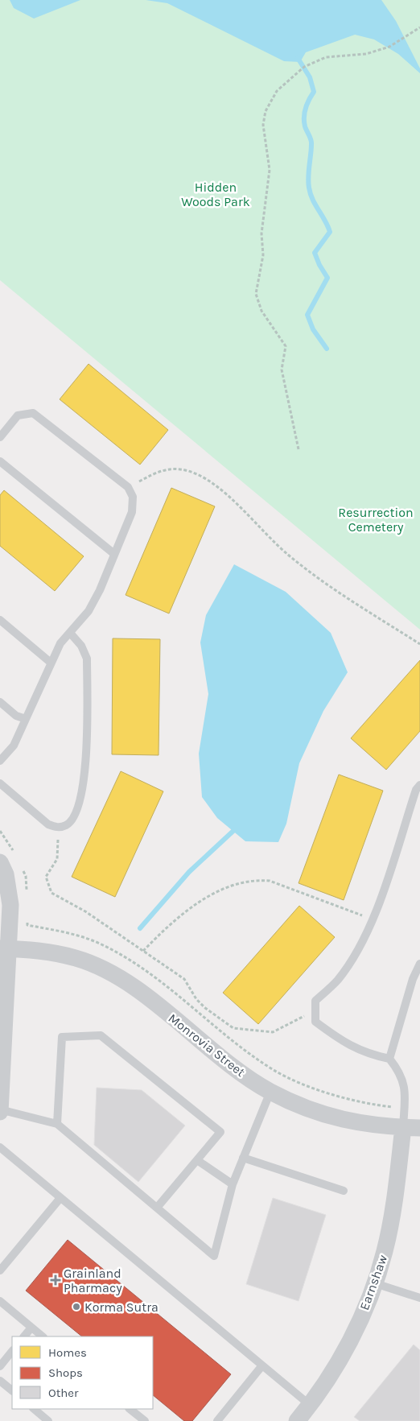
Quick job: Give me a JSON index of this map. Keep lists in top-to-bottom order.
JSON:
{
  "streets": {
    "street": ["Monrovia Street", "Earnshaw"]
  },
  "crossings": [
    ["Monrovia Street", "Earnshaw"]
  ],
  "parks": ["Hidden Woods Park", "Resurrection Cemetery"],
  "places": {
    "health": ["Grainland Pharmacy"],
    "other": ["Korma Sutra"]
  },
  "legend": ["Homes", "Shops", "Other"]
}
